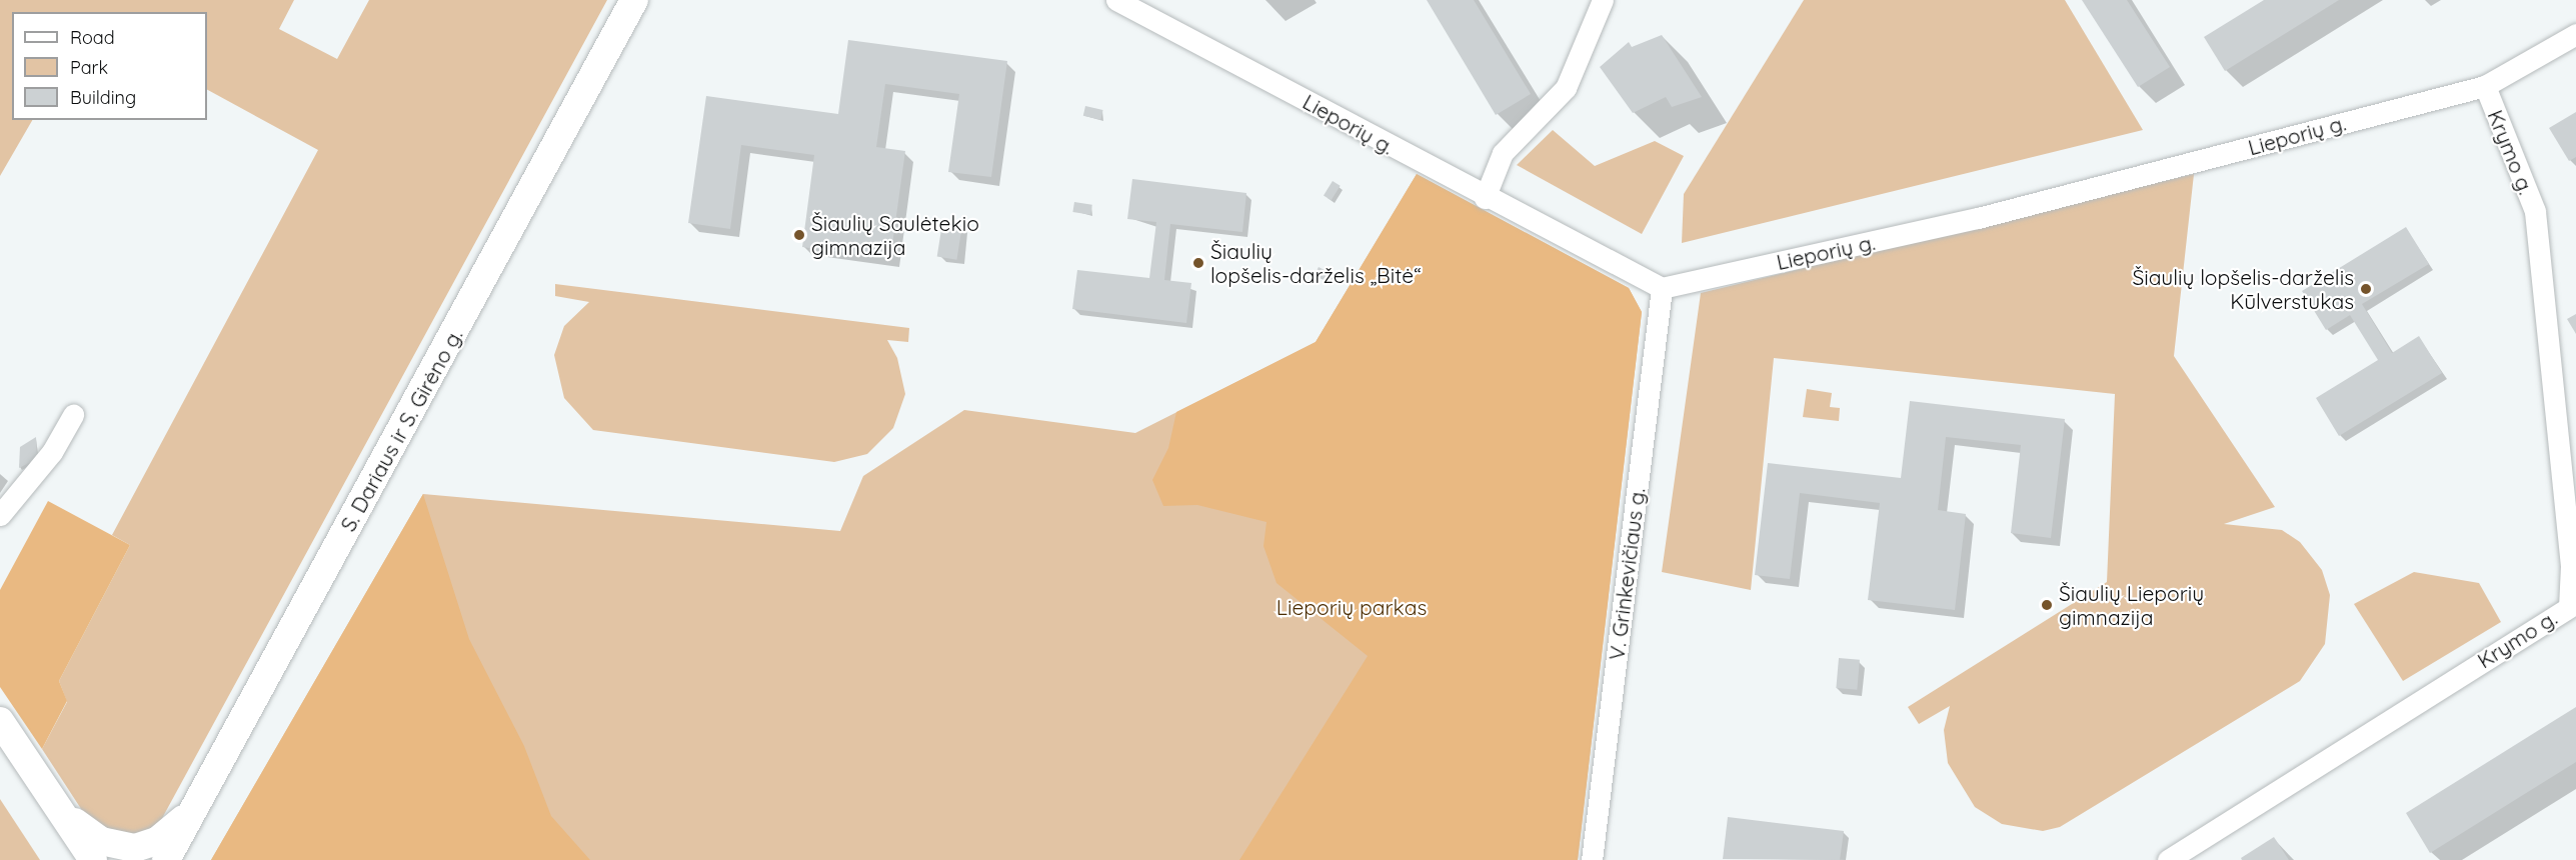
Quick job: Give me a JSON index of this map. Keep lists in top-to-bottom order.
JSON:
{
  "streets": {
    "street": [
      "Lieporių g.",
      "Krymo g.",
      "S. Dariaus ir S. Girėno g.",
      "V. Grinkevičiaus g."
    ]
  },
  "crossings": [
    ["Lieporių g.", "Krymo g."],
    ["Lieporių g.", "V. Grinkevičiaus g."]
  ],
  "parks": ["Lieporių parkas"],
  "places": [
    "Šiaulių Saulėtekio gimnazija",
    "Šiaulių lopšelis-darželis „Bitė“",
    "Šiaulių lopšelis-darželis Kūlverstukas",
    "Šiaulių Lieporių gimnazija"
  ],
  "legend": ["Road", "Park", "Building"]
}
